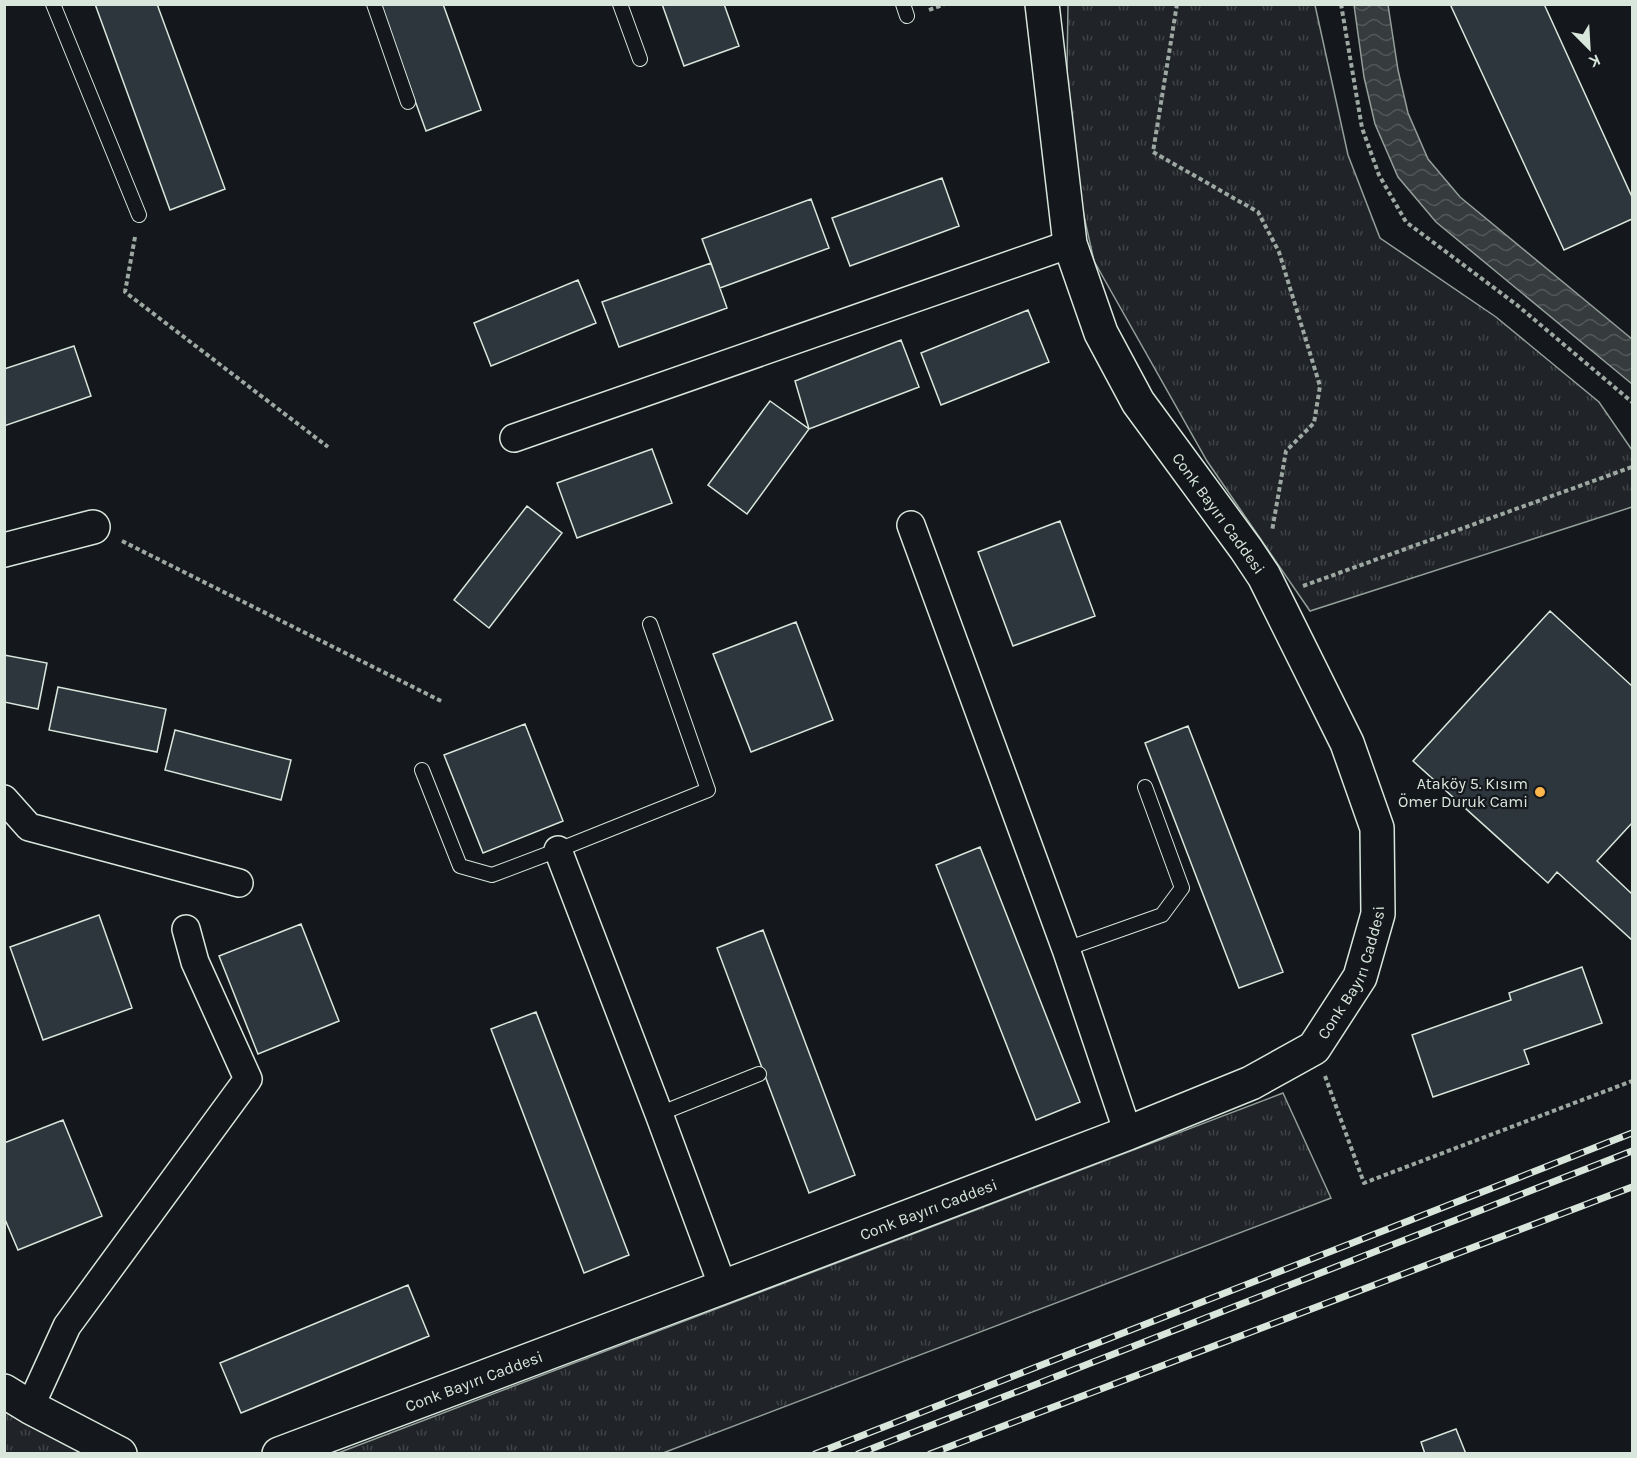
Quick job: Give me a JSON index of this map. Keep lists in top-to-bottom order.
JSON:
{
  "streets": {
    "street": ["Conk Bayırı Caddesi"]
  },
  "places": ["Ataköy 5. Kısım Ömer Duruk Cami"],
  "north": "bottom right"
}
